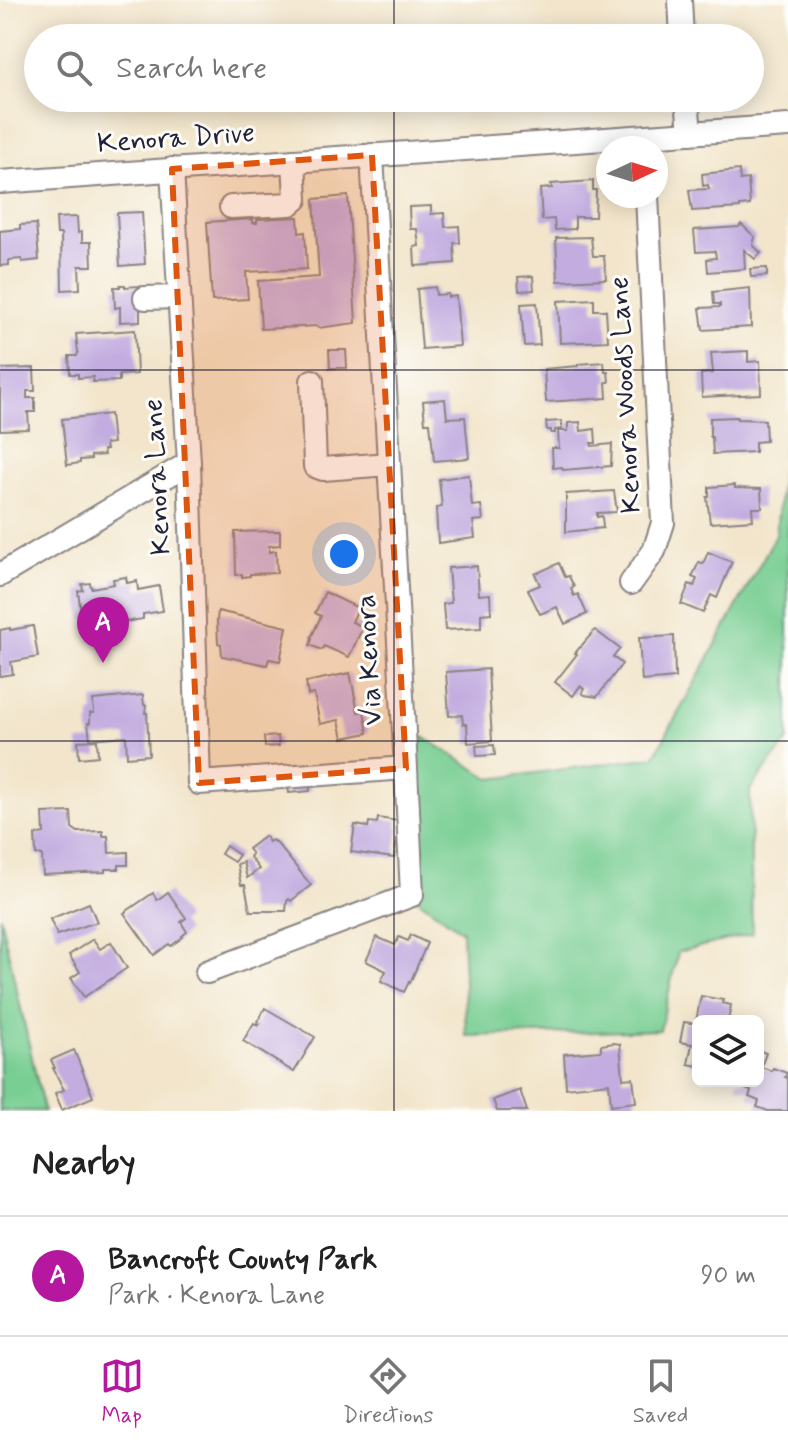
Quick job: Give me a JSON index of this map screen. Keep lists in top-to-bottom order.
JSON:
{
  "streets": {
    "street": [
      "Kenora Drive",
      "Kenora Woods Lane",
      "Kenora Lane",
      "Via Kenora"
    ]
  },
  "crossings": [
    ["Kenora Drive", "Kenora Lane"],
    ["Kenora Drive", "Via Kenora"],
    ["Kenora Lane", "Via Kenora"]
  ],
  "north": "right",
  "page": {
    "search": "Search here",
    "pins": "A",
    "heading": "Nearby",
    "list": [
      {
        "mark": "A",
        "name": "Bancroft County Park",
        "note": "Park · Kenora Lane",
        "value": "90 m"
      }
    ],
    "nav": ["Map", "Directions", "Saved"]
  }
}
